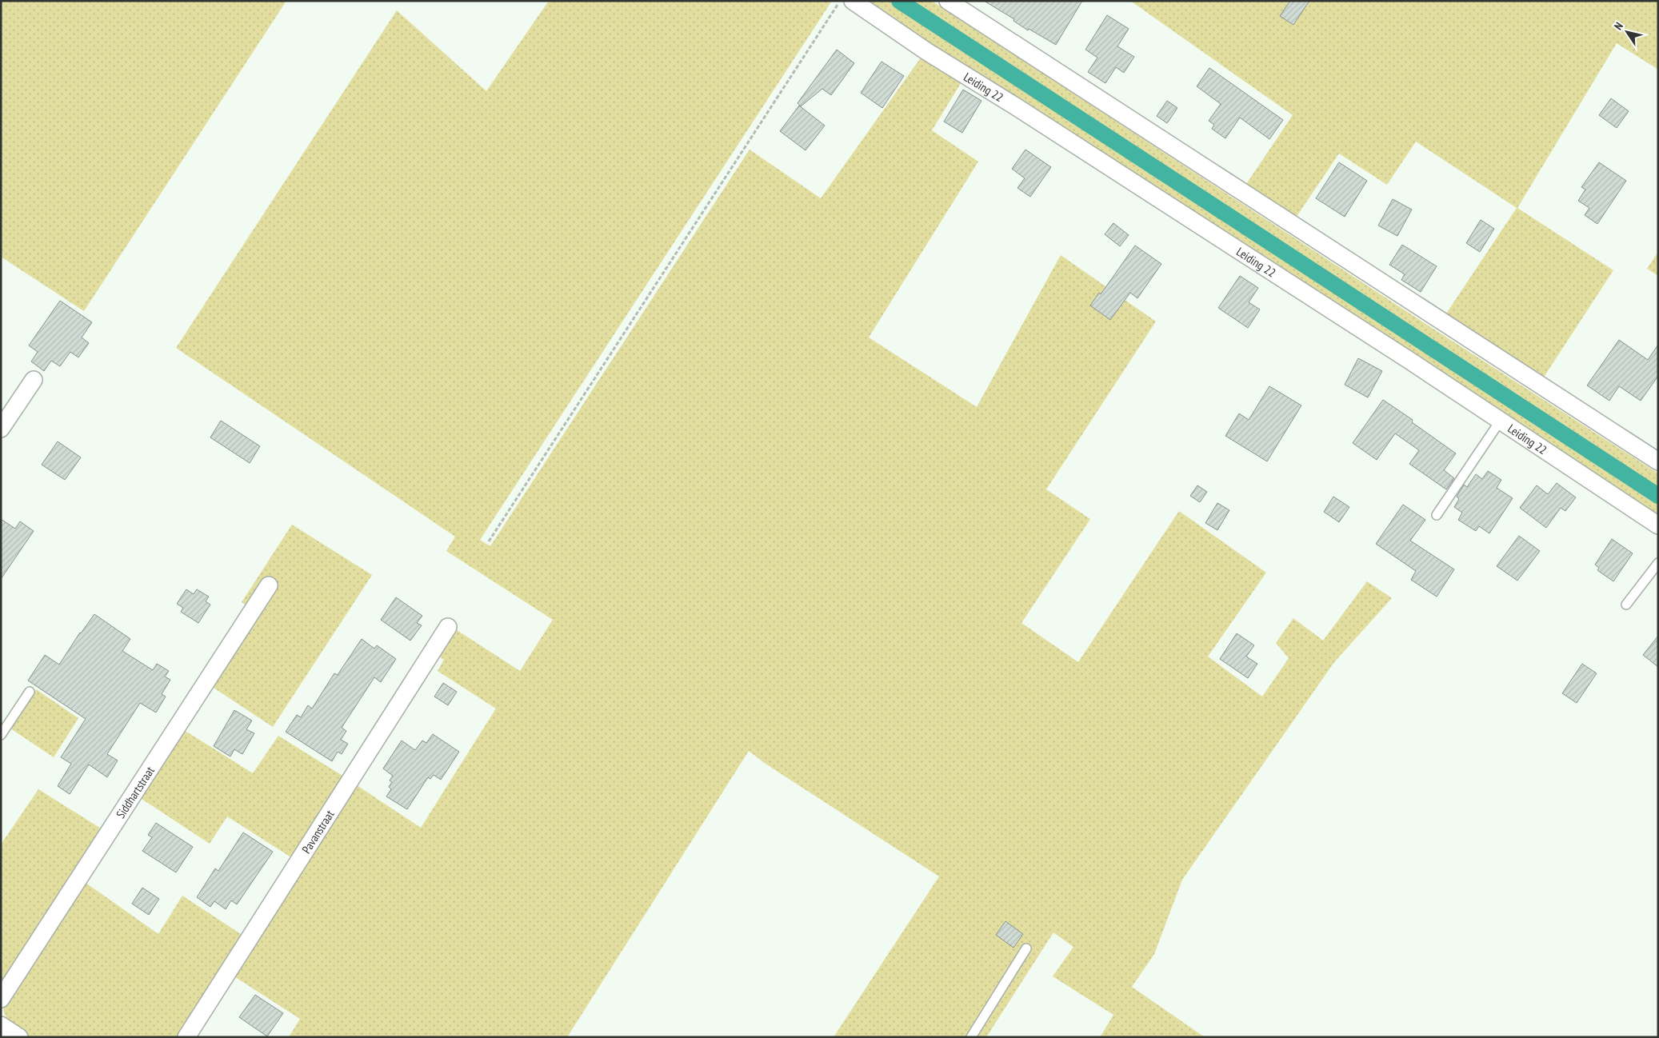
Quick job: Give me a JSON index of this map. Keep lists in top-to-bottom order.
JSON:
{
  "streets": {
    "street": ["Leiding 22", "Siddhartstraat", "Pavanstraat"]
  },
  "north": "top left"
}
